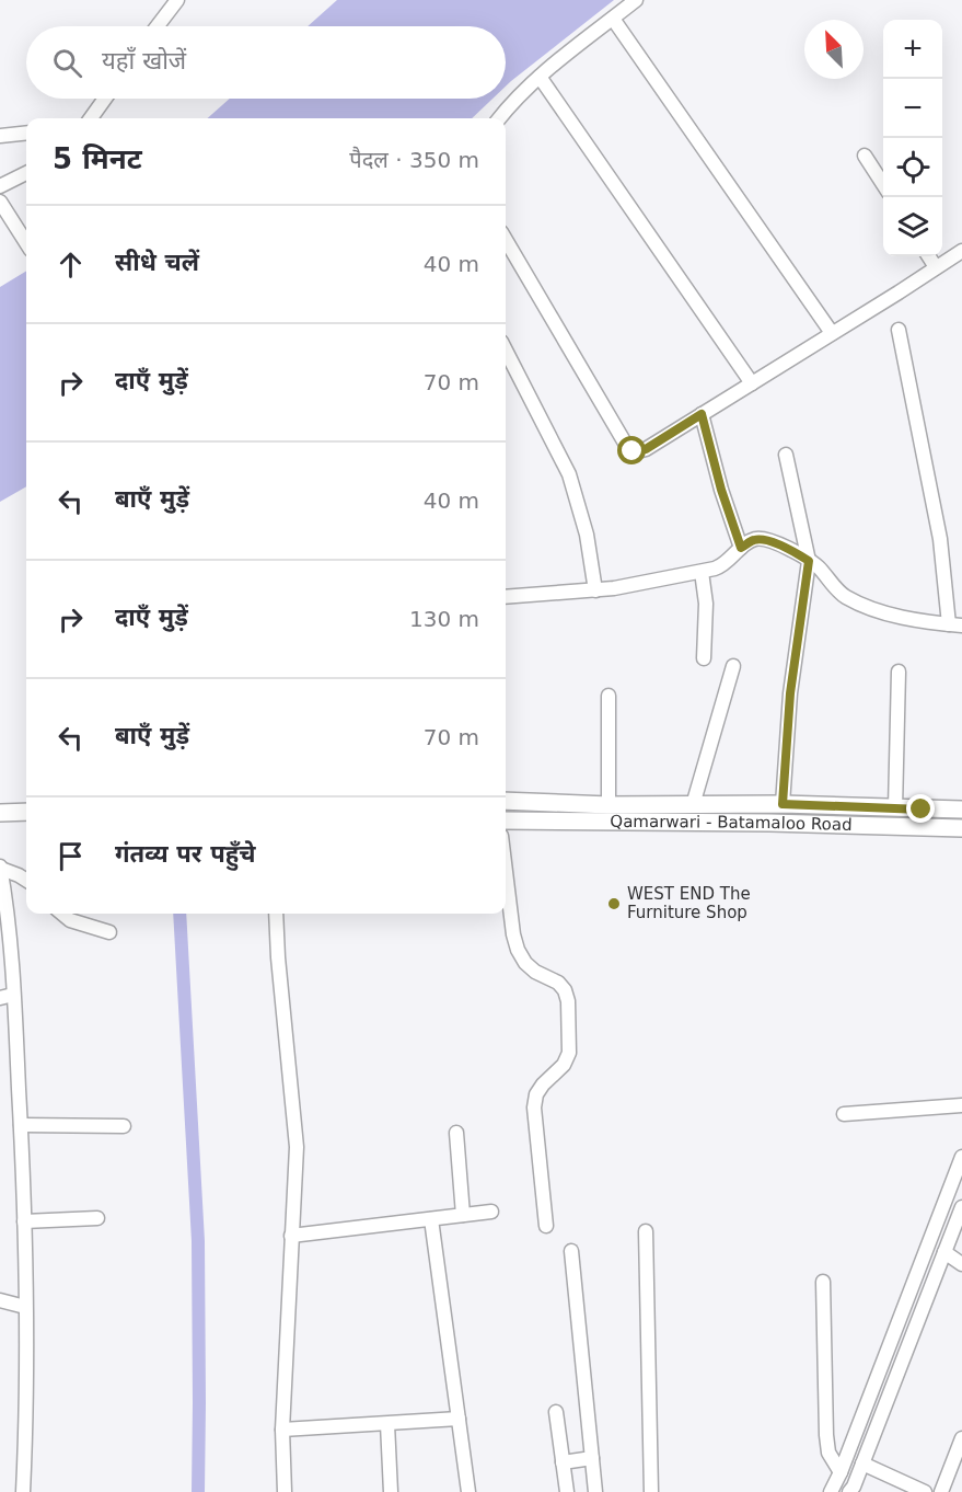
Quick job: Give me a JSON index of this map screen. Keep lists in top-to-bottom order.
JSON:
{
  "streets": {
    "main road": ["Qamarwari - Batamaloo Road"]
  },
  "places": ["WEST END The Furniture Shop"],
  "north": "top left",
  "page": {
    "map_buttons": ["+", "−"],
    "search": "यहाँ खोजें",
    "heading": ["5 मिनट", "पैदल · 350 m"],
    "list": [
      ["सीधे चलें", "40 m"],
      ["दाएँ मुड़ें", "70 m"],
      ["बाएँ मुड़ें", "40 m"],
      ["दाएँ मुड़ें", "130 m"],
      ["बाएँ मुड़ें", "70 m"],
      "गंतव्य पर पहुँचे"
    ]
  }
}
